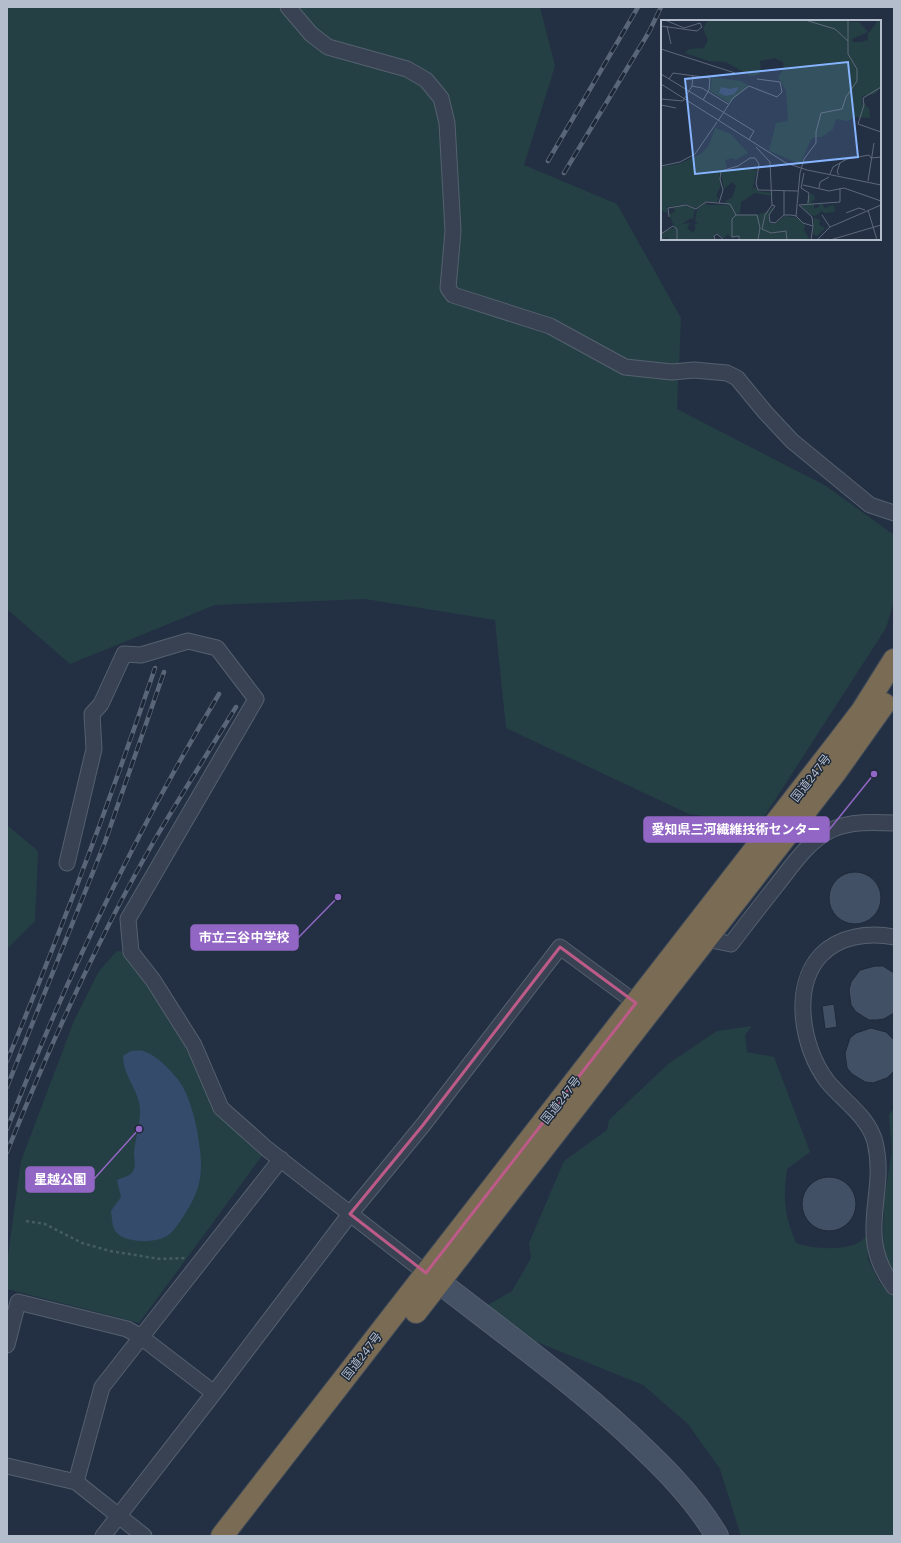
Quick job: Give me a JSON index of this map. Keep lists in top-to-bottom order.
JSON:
{
  "streets": {
    "highway": ["国道247号"]
  },
  "places": ["愛知県三河繊維技術センター", "市立三谷中学校", "星越公園"]
}
